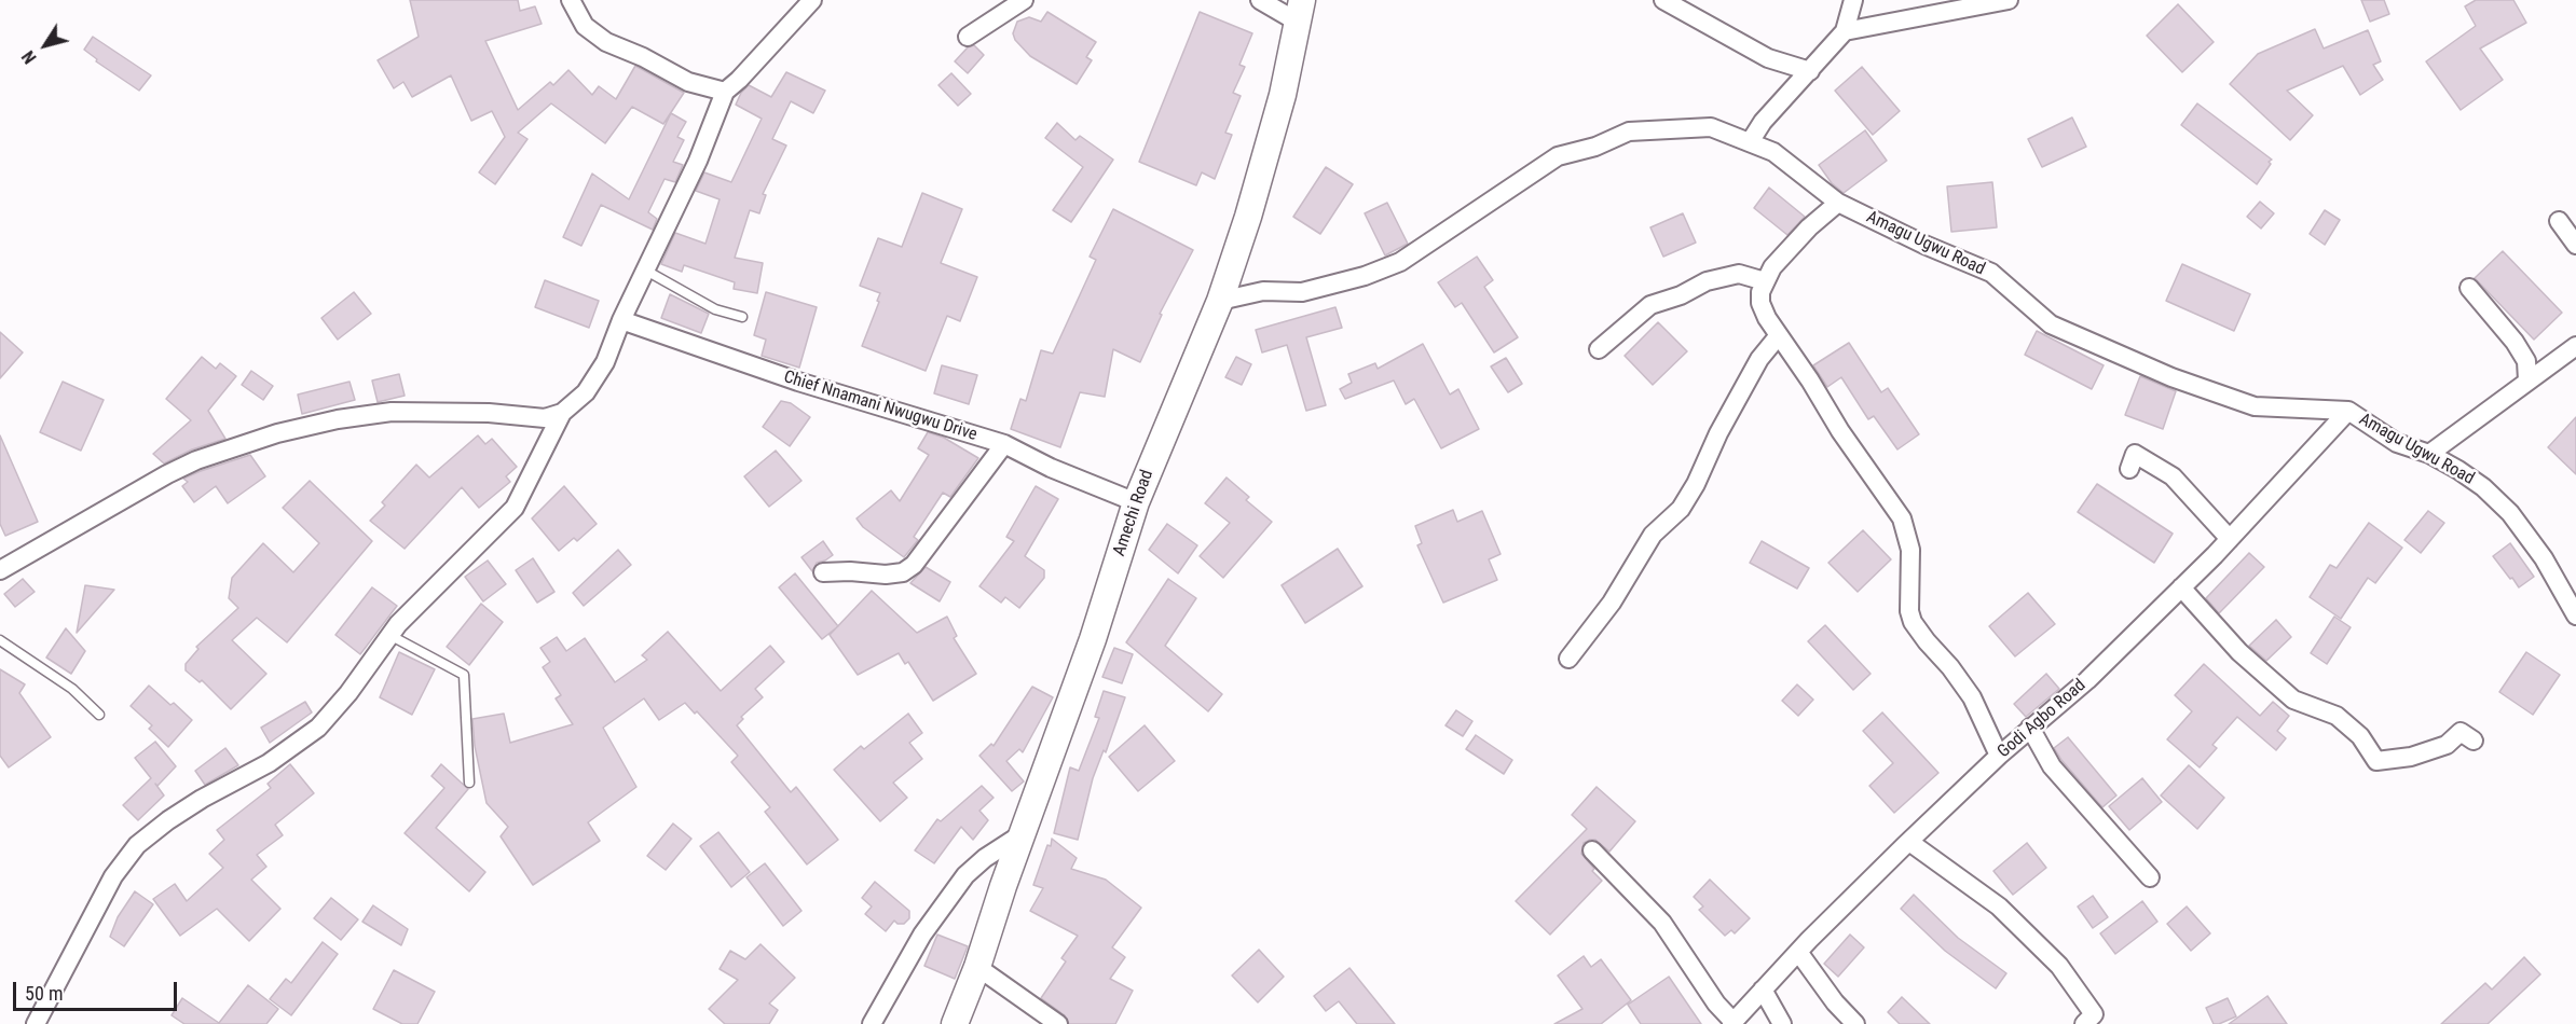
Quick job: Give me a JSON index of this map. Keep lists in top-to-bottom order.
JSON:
{
  "streets": {
    "main road": ["Amechi Road"],
    "street": ["Amagu Ugwu Road", "Chief Nnamani Nwugwu Drive", "Godi Agbo Road"]
  },
  "crossings": [
    ["Amagu Ugwu Road", "Amechi Road"],
    ["Amagu Ugwu Road", "Godi Agbo Road"],
    ["Chief Nnamani Nwugwu Drive", "Amechi Road"]
  ],
  "scale_bar": "50 m",
  "north": "bottom left"
}
